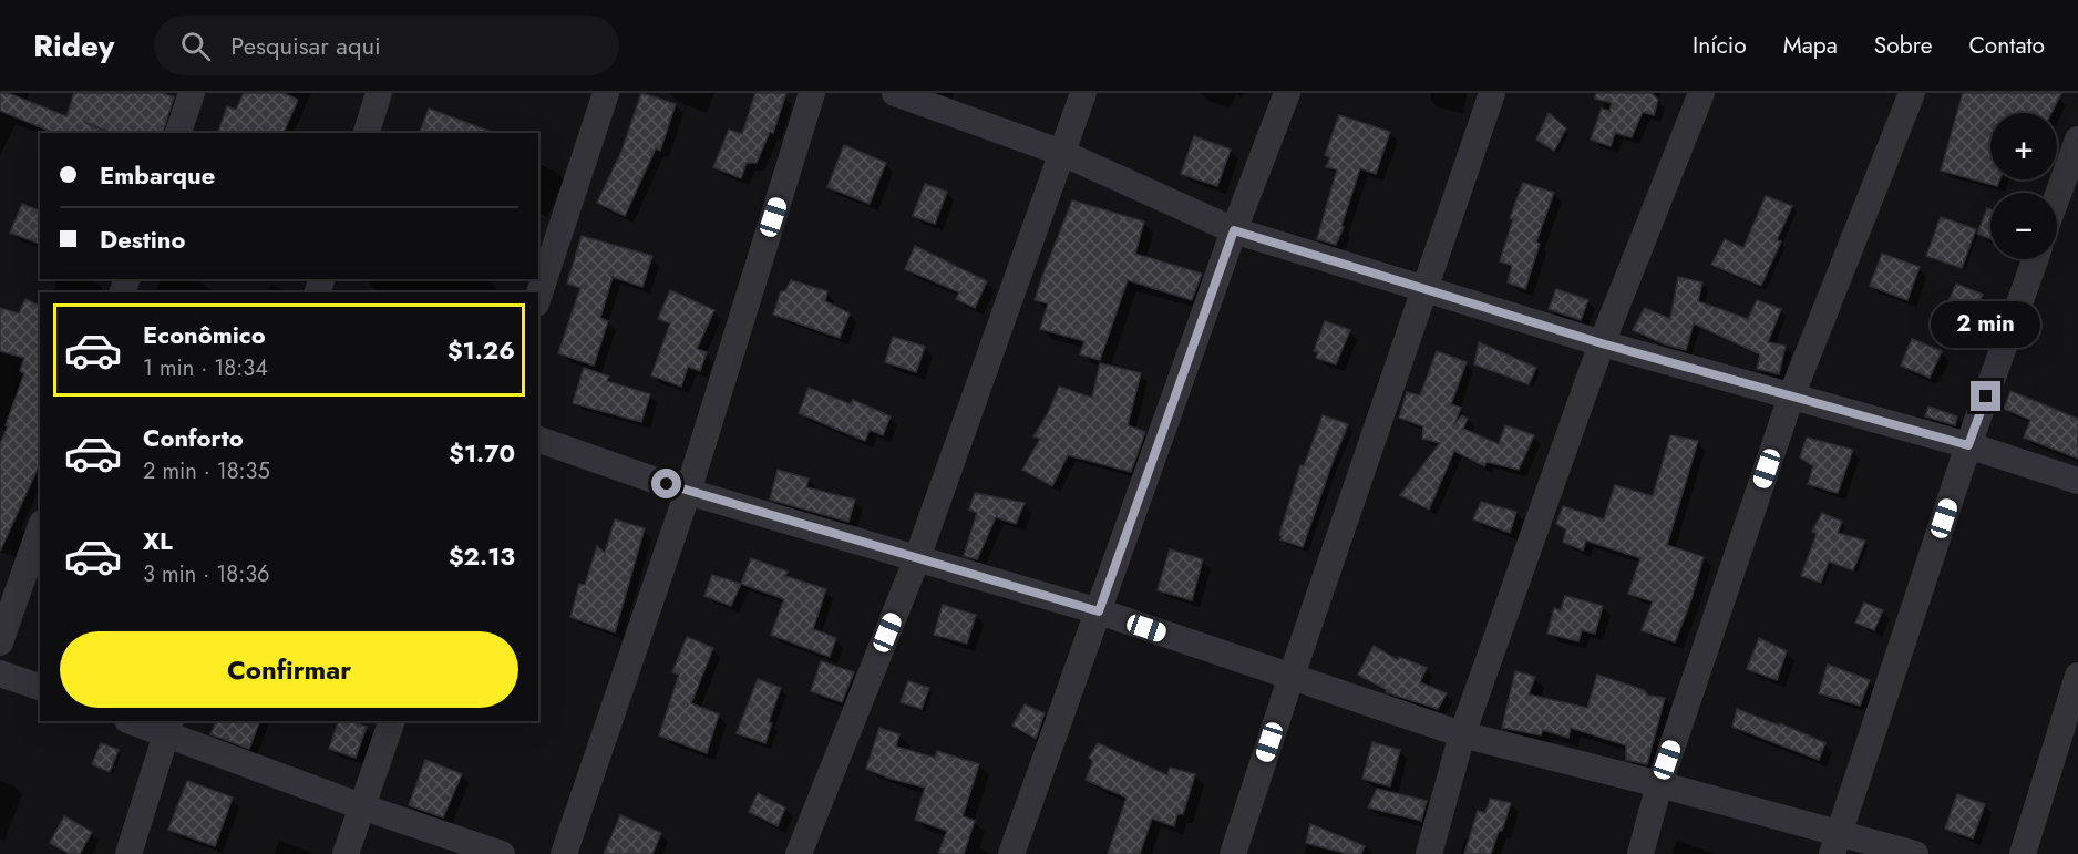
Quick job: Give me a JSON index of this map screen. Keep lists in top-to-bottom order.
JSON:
{
  "page": {
    "header": "Ridey",
    "search": "Pesquisar aqui",
    "nav": [
      "Início",
      "Mapa",
      "Sobre",
      "Contato"
    ],
    "map_buttons": ["+", "−"],
    "banner": ["Embarque", "Destino"],
    "bubble": "2 min",
    "list": [
      {
        "name": "Econômico",
        "note": "1 min · 18:34",
        "value": "$1.26"
      },
      {
        "name": "Conforto",
        "note": "2 min · 18:35",
        "value": "$1.70"
      },
      {
        "name": "XL",
        "note": "3 min · 18:36",
        "value": "$2.13"
      }
    ],
    "buttons": "Confirmar"
  }
}
